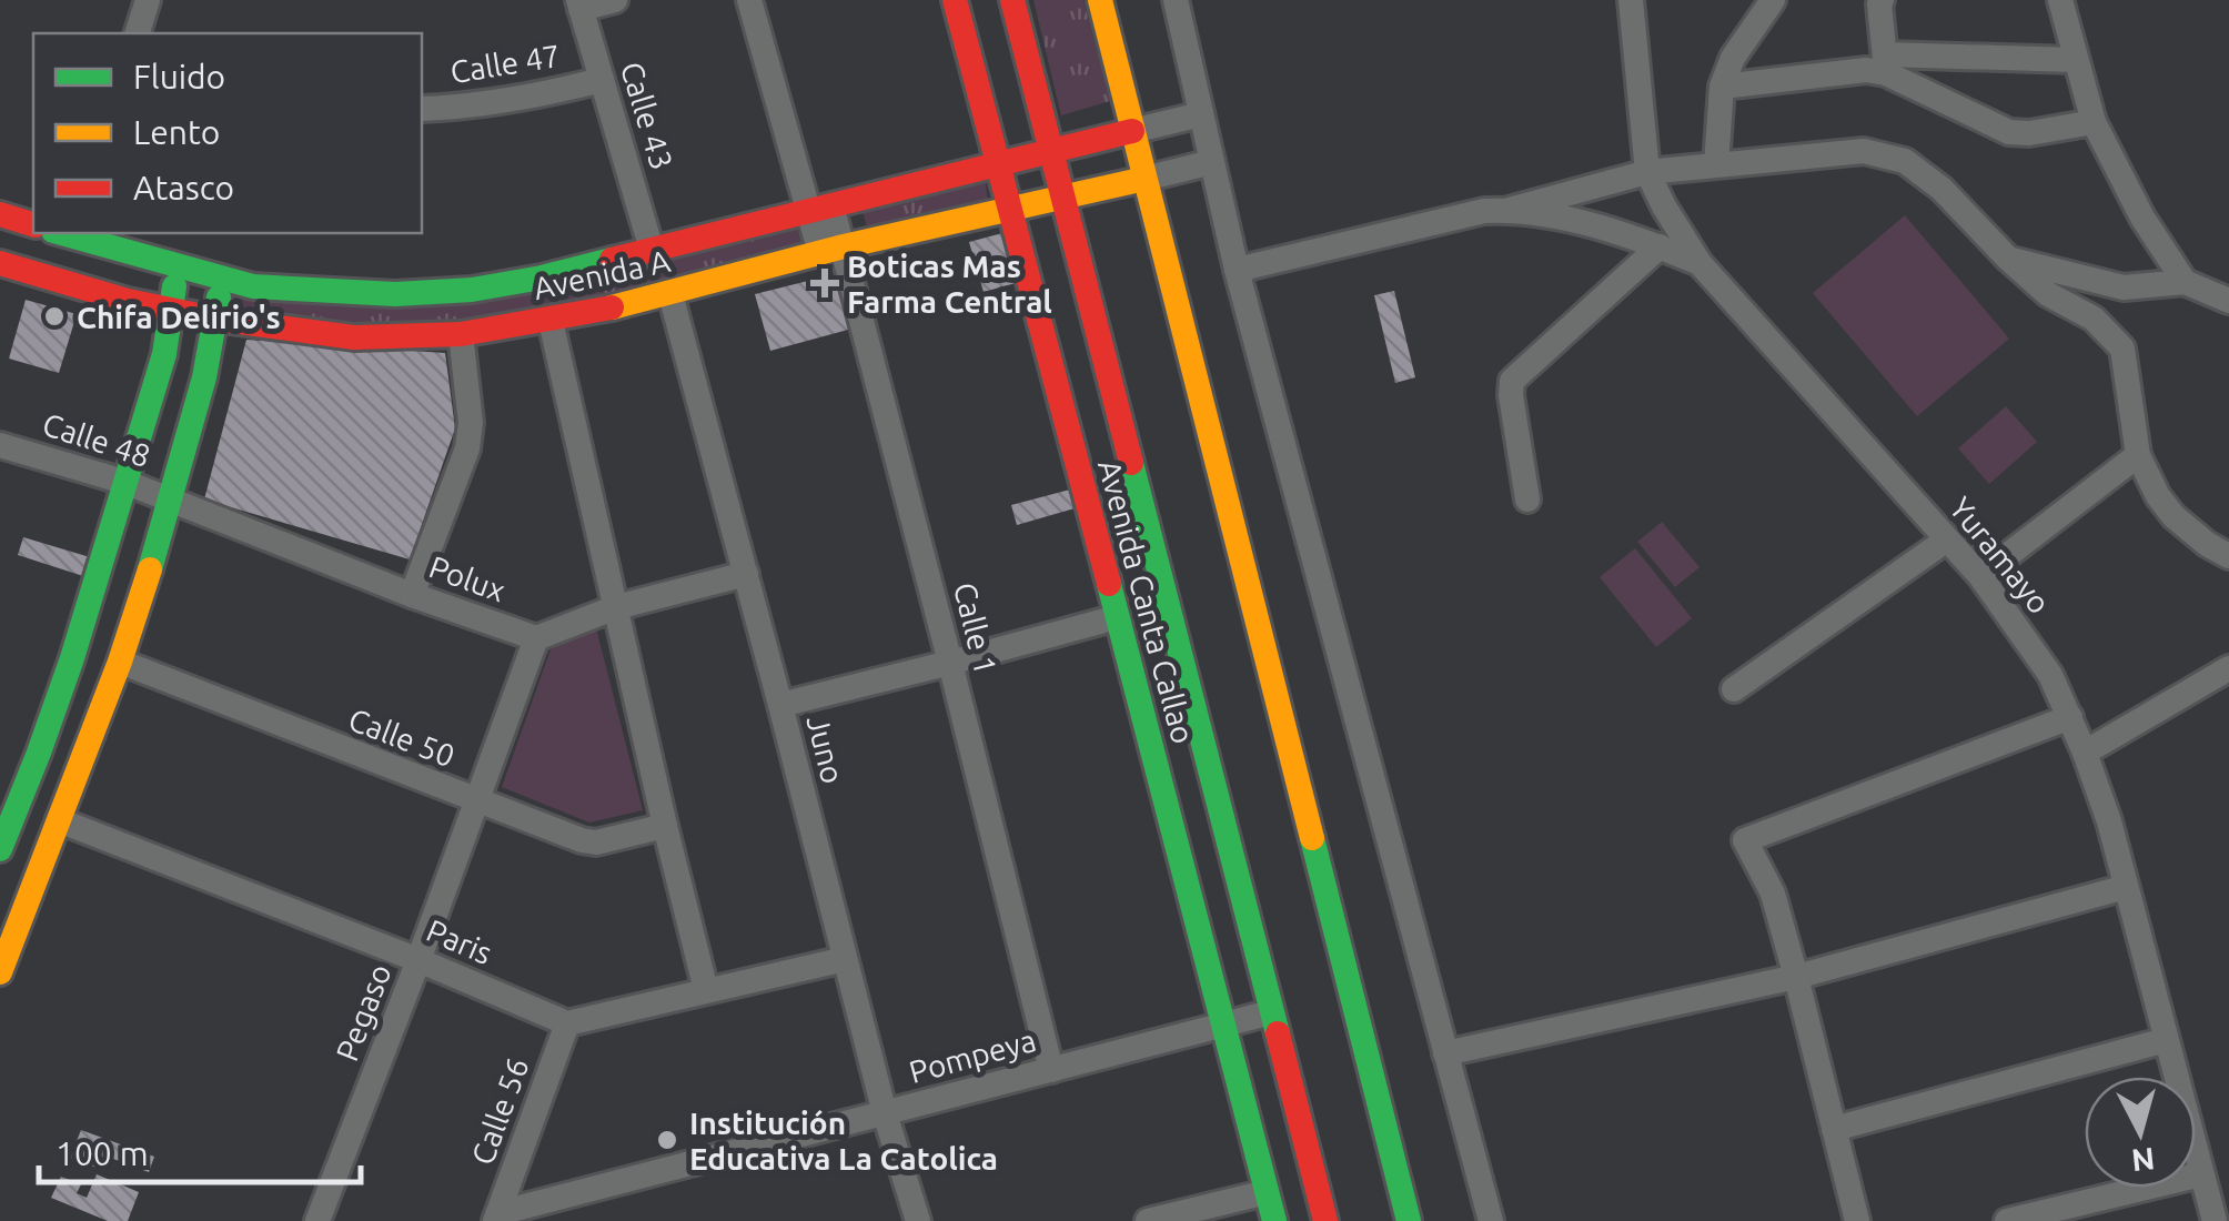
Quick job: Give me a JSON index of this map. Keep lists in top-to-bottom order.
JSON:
{
  "streets": {
    "street": [
      "Calle 47",
      "Calle 43",
      "Avenida A",
      "Calle 48",
      "Yuramayo",
      "Polux",
      "Avenida Canta Callao",
      "Calle 1",
      "Calle 50",
      "Juno",
      "Paris",
      "Pegaso",
      "Pompeya",
      "Calle 56"
    ]
  },
  "crossings": [
    ["Calle 47", "Calle 43"],
    ["Calle 43", "Avenida A"],
    ["Avenida A", "Avenida Canta Callao"],
    ["Avenida A", "Calle 1"],
    ["Avenida A", "Juno"],
    ["Calle 48", "Polux"],
    ["Polux", "Pegaso"],
    ["Avenida Canta Callao", "Pompeya"],
    ["Calle 1", "Pompeya"],
    ["Calle 50", "Pegaso"],
    ["Juno", "Pompeya"],
    ["Paris", "Pegaso"],
    ["Paris", "Calle 56"],
    ["Pompeya", "Calle 56"]
  ],
  "places": {
    "health": ["Boticas Mas Farma Central"],
    "other": ["Chifa Delirio's", "Institución Educativa La Catolica"]
  },
  "legend": ["Fluido", "Lento", "Atasco"],
  "scale_bar": "100 m",
  "north": "bottom"
}
